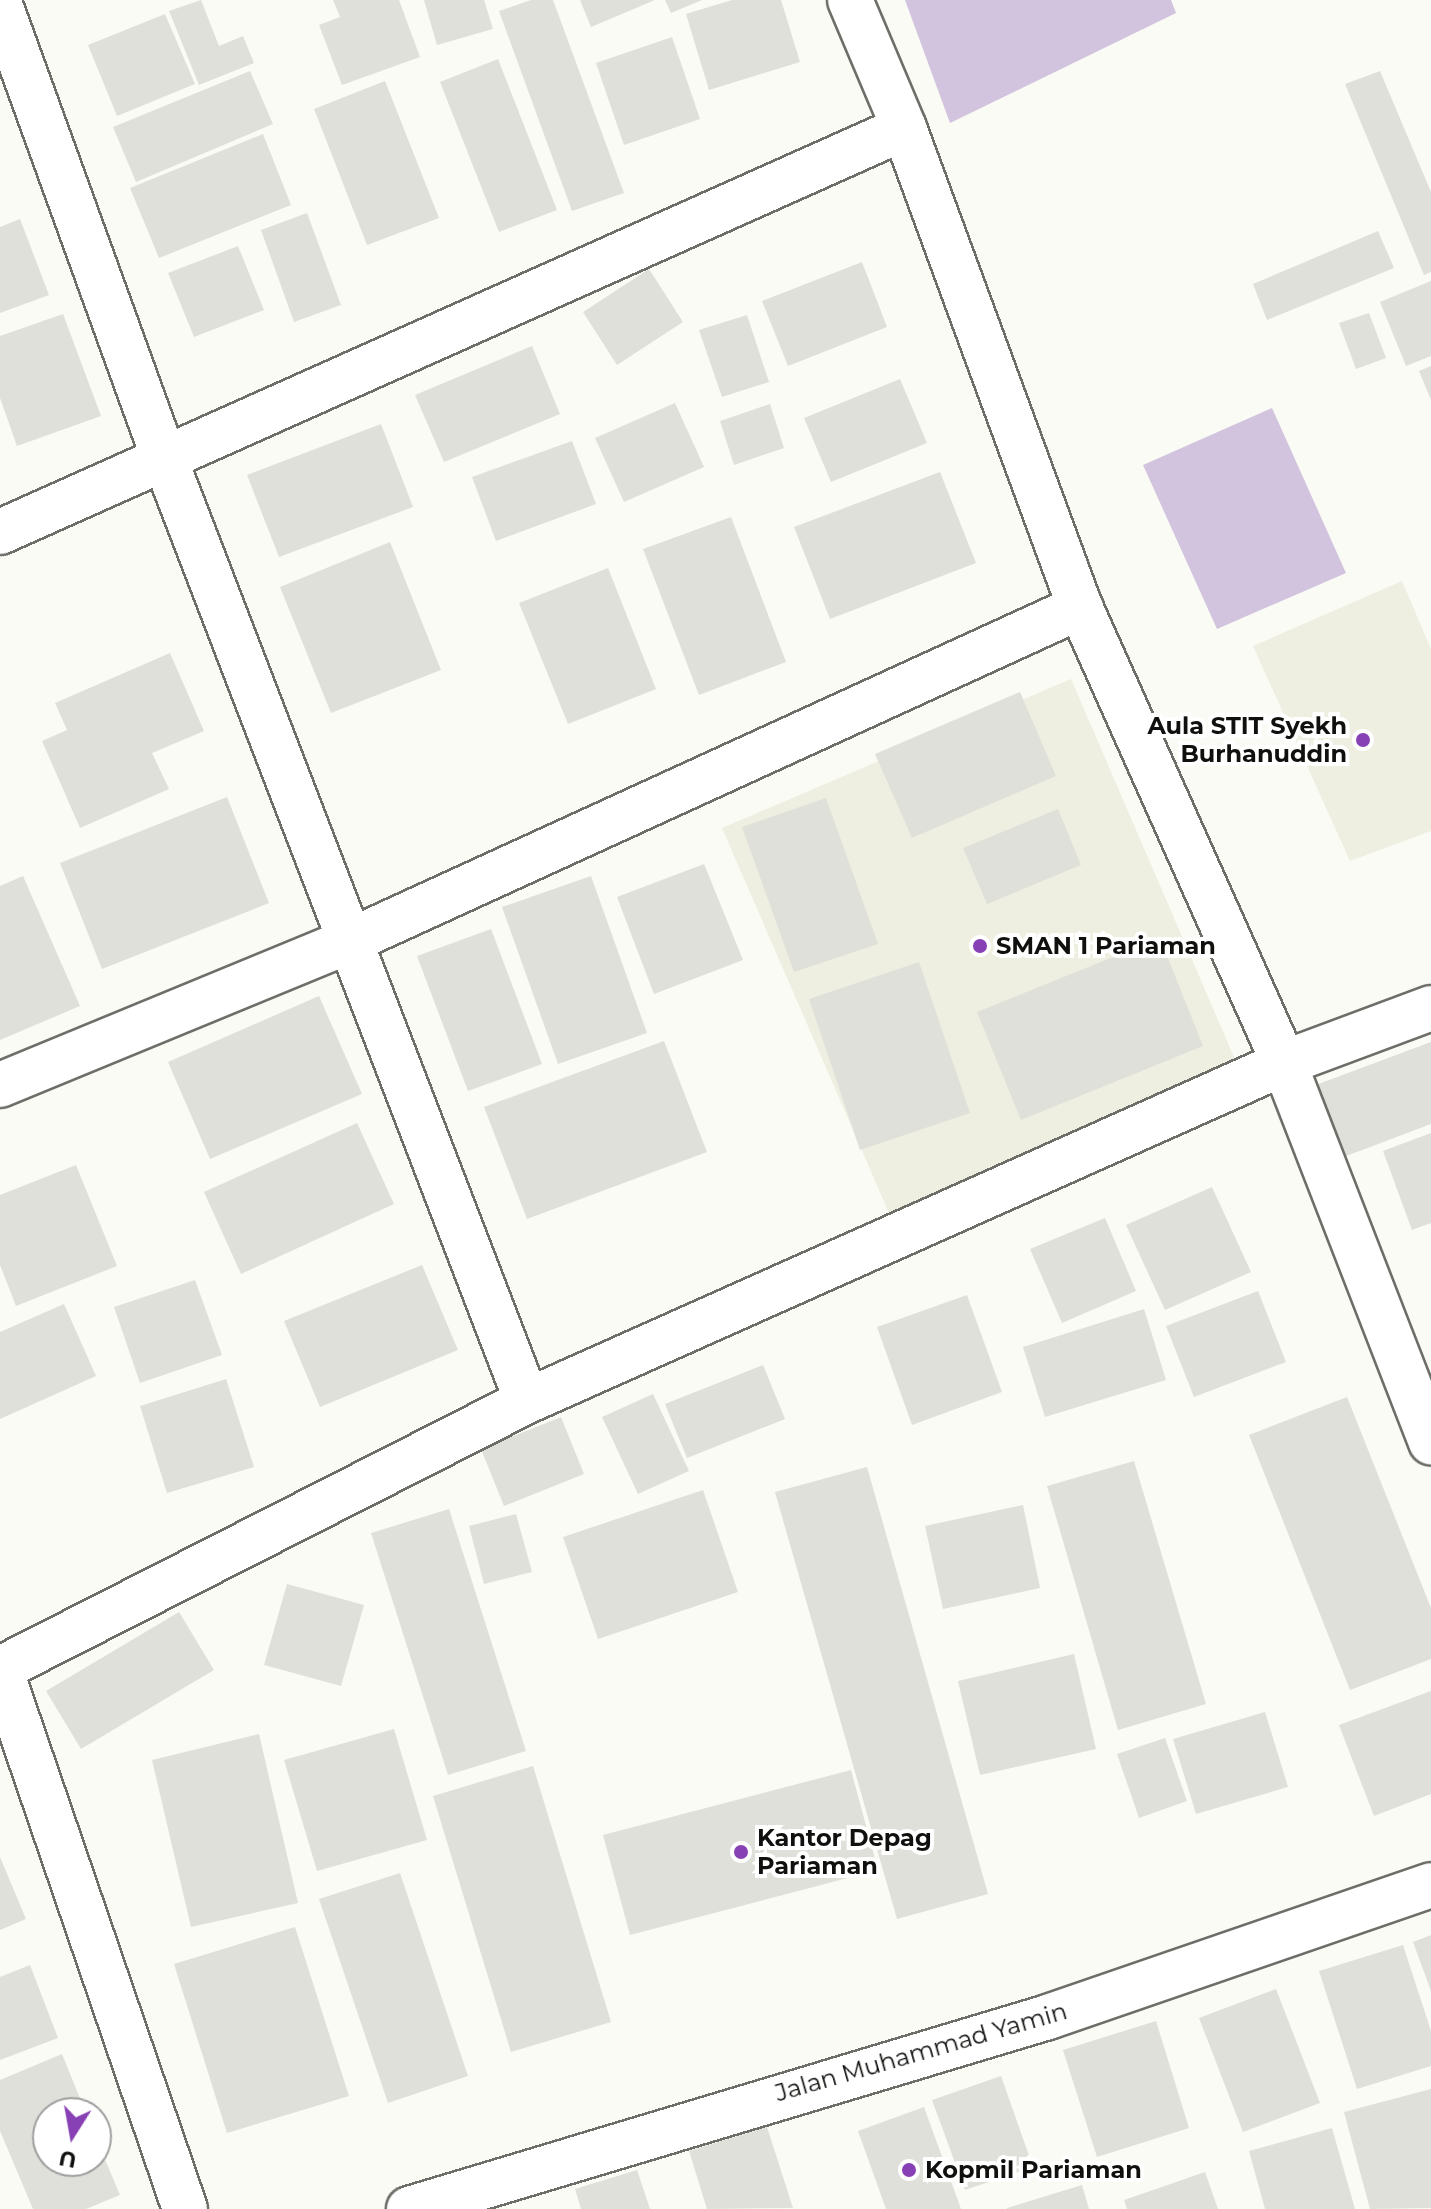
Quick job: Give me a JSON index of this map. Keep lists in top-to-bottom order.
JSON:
{
  "streets": {
    "street": ["Jalan Muhammad Yamin"]
  },
  "places": [
    "Aula STIT Syekh Burhanuddin",
    "SMAN 1 Pariaman",
    "Kantor Depag Pariaman",
    "Kopmil Pariaman"
  ],
  "north": "bottom"
}
